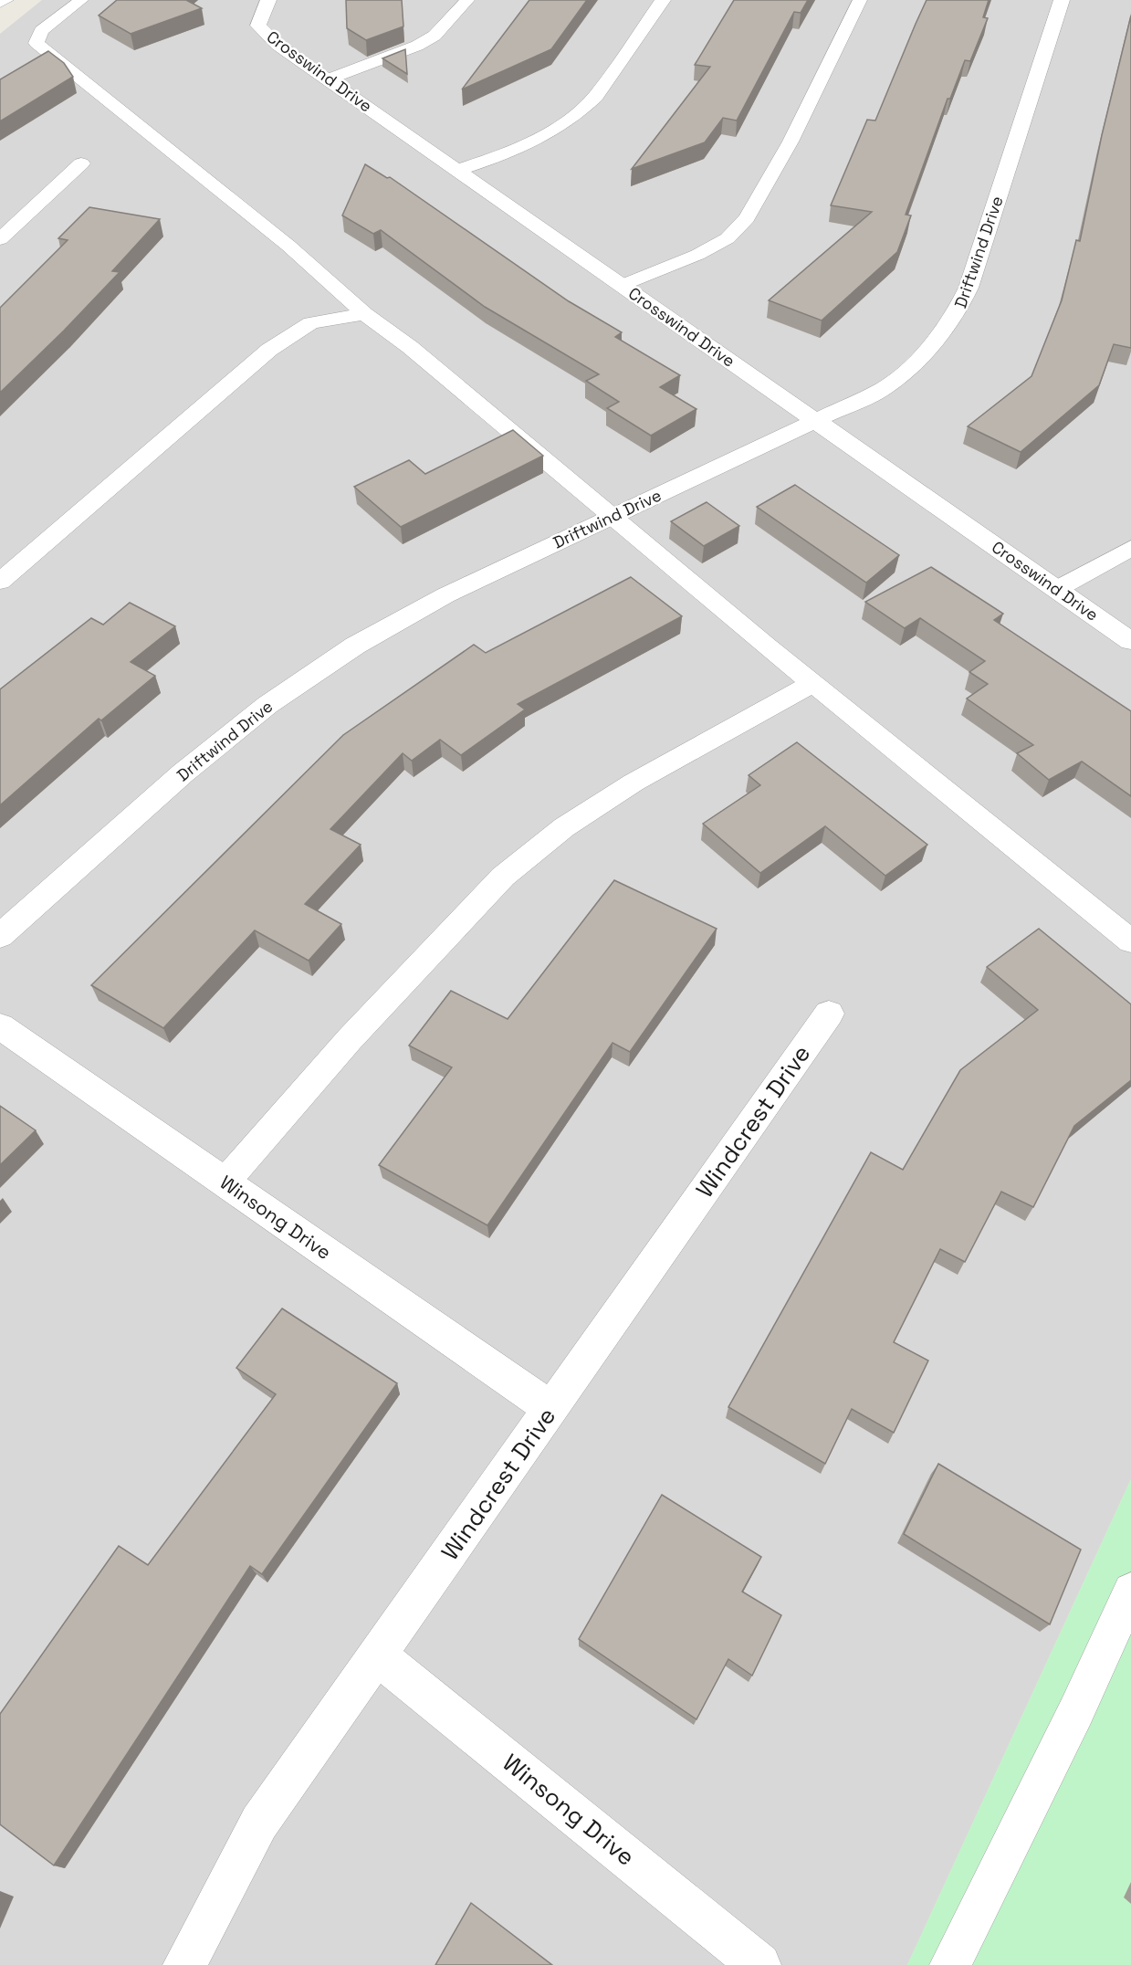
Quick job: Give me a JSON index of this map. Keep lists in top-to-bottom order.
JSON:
{
  "streets": {
    "street": [
      "Crosswind Drive",
      "Driftwind Drive",
      "Windcrest Drive",
      "Winsong Drive"
    ]
  },
  "crossings": [
    ["Crosswind Drive", "Driftwind Drive"],
    ["Windcrest Drive", "Winsong Drive"]
  ]
}
